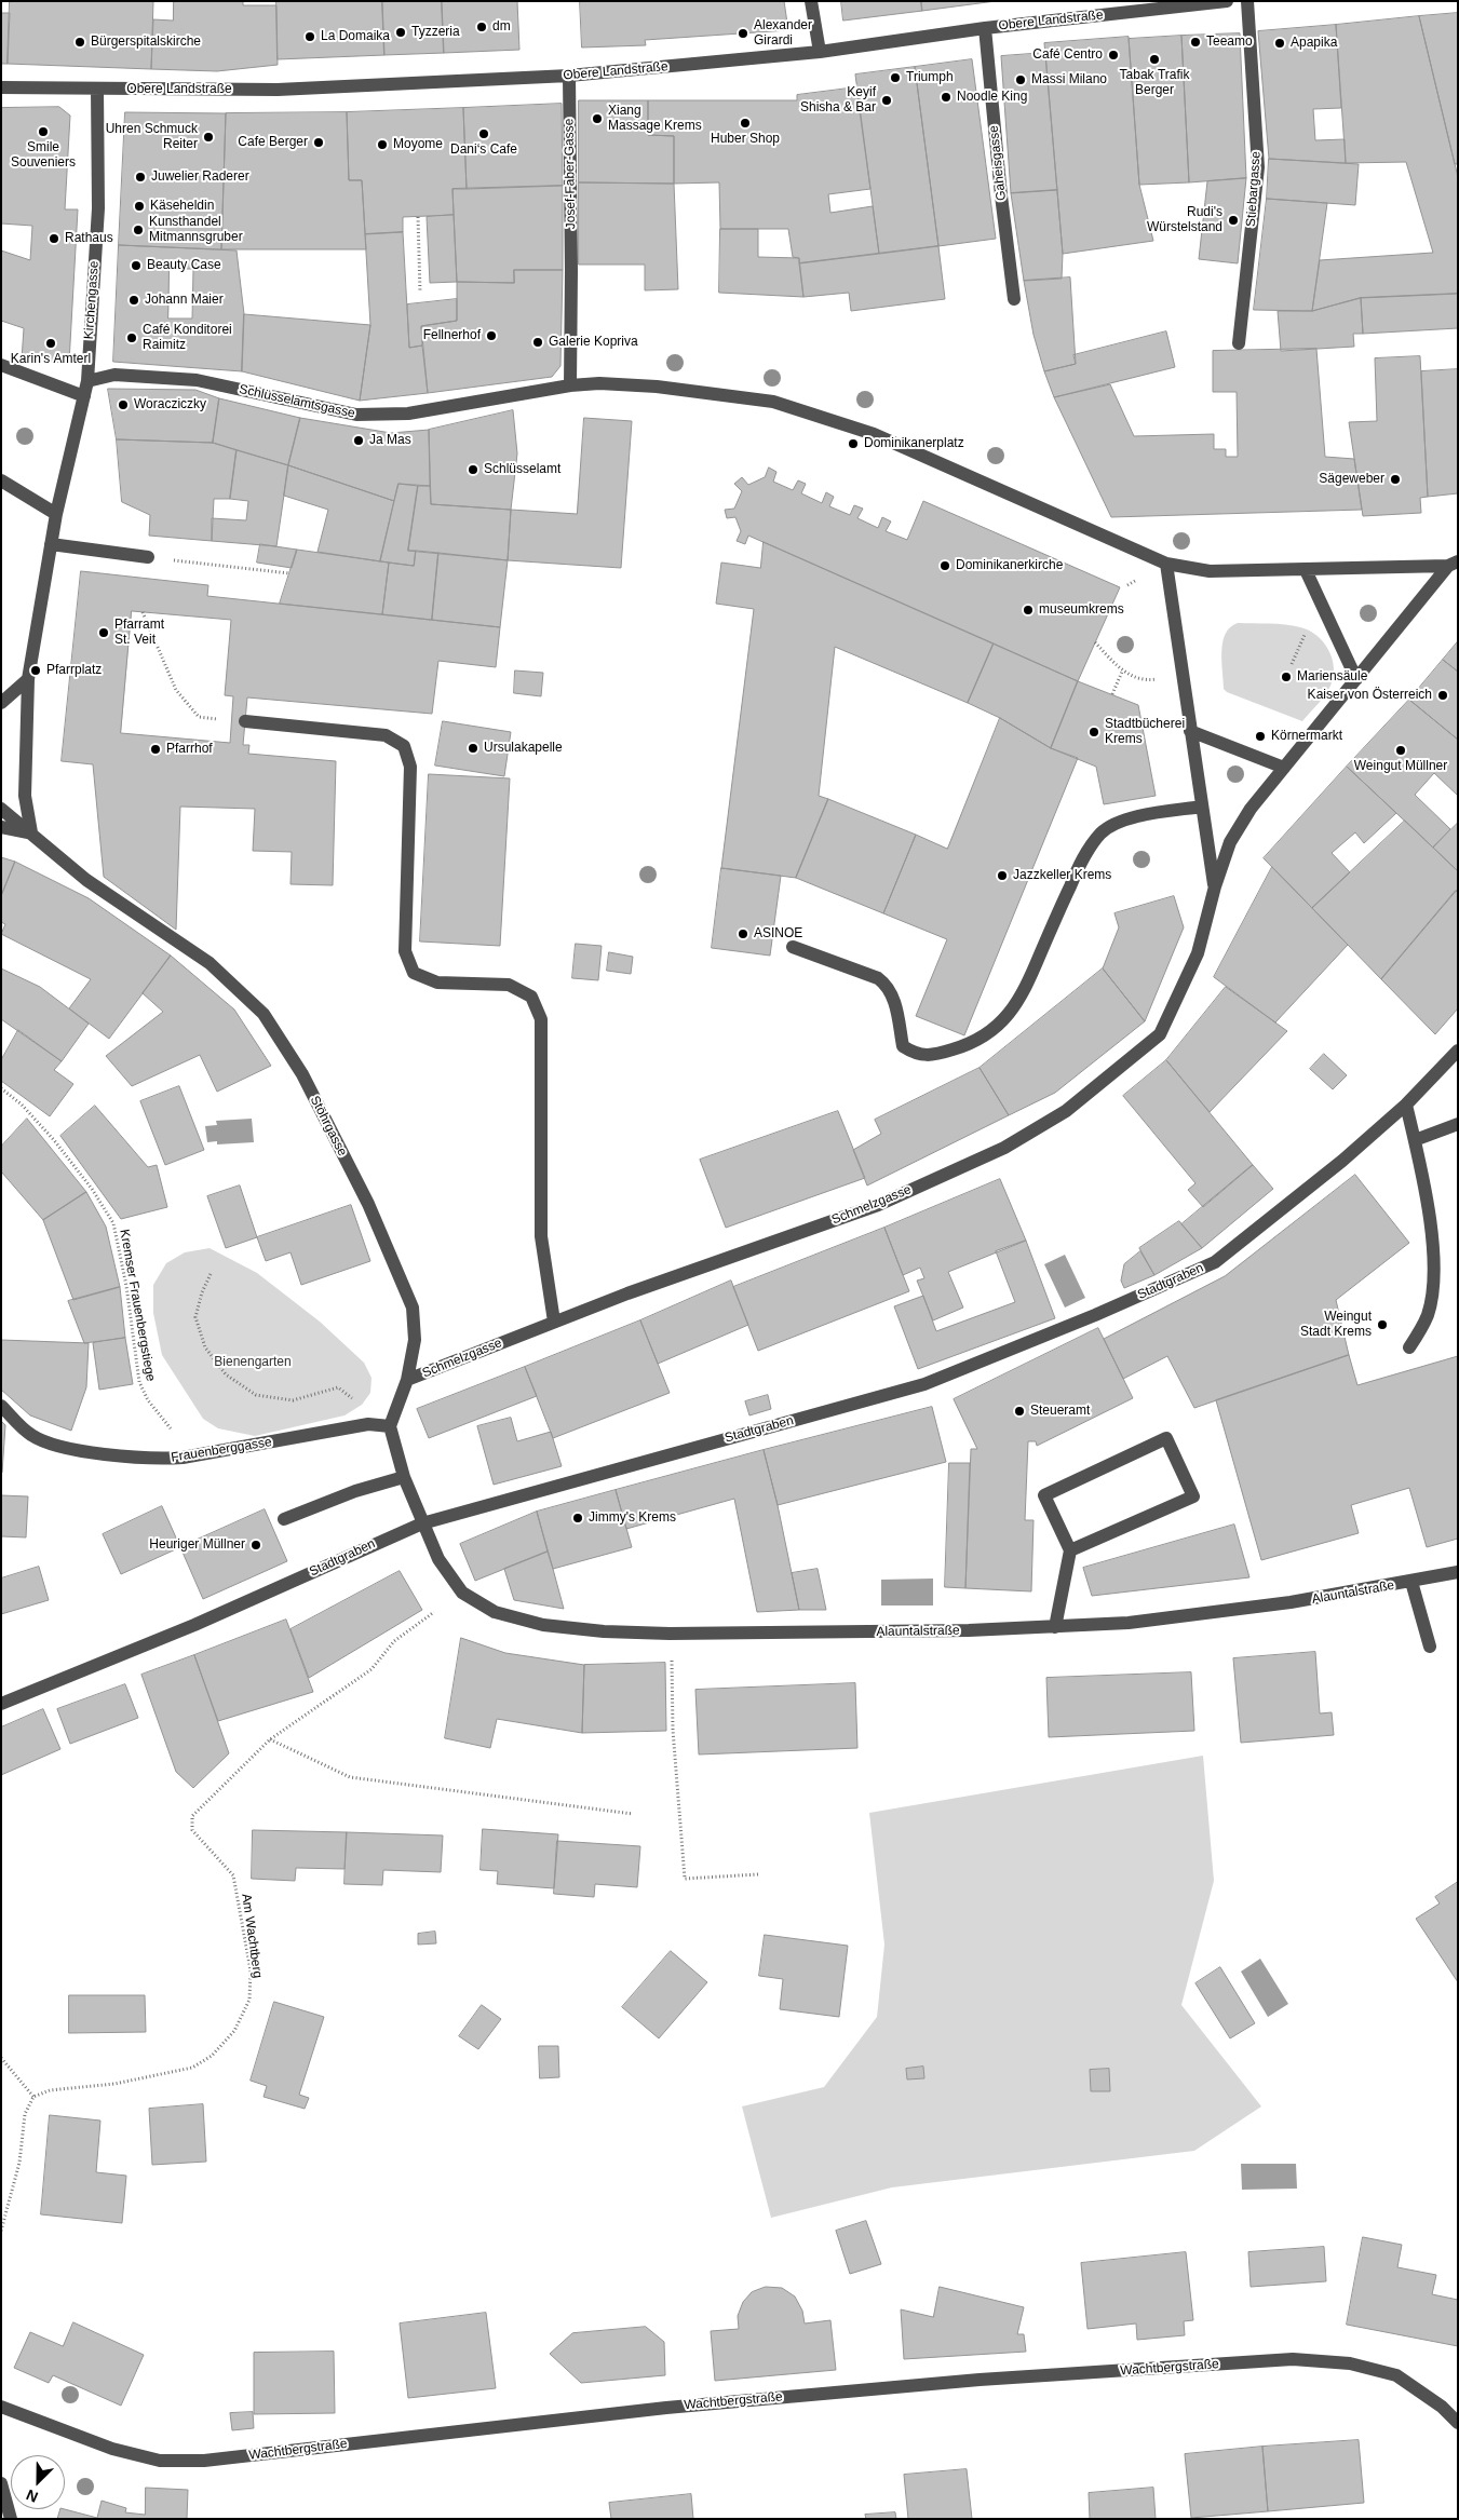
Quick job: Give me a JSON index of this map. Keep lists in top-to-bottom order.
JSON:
{
  "streets": {
    "street": [
      "Obere Landstraße",
      "Gaheisgasse",
      "Josef-Faber-Gasse",
      "Stiebargasse",
      "Kirchengasse",
      "Schlüsselamtsgasse",
      "Stöhrgasse",
      "Schmelzgasse",
      "Stadtgraben",
      "Frauenberggasse",
      "Alauntalstraße",
      "Wachtbergstraße"
    ],
    "path": ["Kremser Frauenbergstiege", "Am Wachtberg"]
  },
  "crossings": [
    ["Obere Landstraße", "Gaheisgasse"],
    ["Obere Landstraße", "Josef-Faber-Gasse"],
    ["Obere Landstraße", "Kirchengasse"],
    ["Josef-Faber-Gasse", "Schlüsselamtsgasse"],
    ["Kirchengasse", "Schlüsselamtsgasse"],
    ["Stöhrgasse", "Schmelzgasse"],
    ["Stöhrgasse", "Frauenberggasse"],
    ["Stadtgraben", "Alauntalstraße"],
    ["Kremser Frauenbergstiege", "Frauenberggasse"]
  ],
  "parks": ["Bienengarten"],
  "places": [
    "dm",
    "Tyzzeria",
    "Alexander Girardi",
    "La Domaika",
    "Bürgerspitalskirche",
    "Teeamo",
    "Apapika",
    "Café Centro",
    "Tabak Trafik Berger",
    "Triumph",
    "Massi Milano",
    "Noodle King",
    "Keyif Shisha & Bar",
    "Xiang Massage Krems",
    "Huber Shop",
    "Smile Souveniers",
    "Dani‘s Cafe",
    "Uhren Schmuck Reiter",
    "Cafe Berger",
    "Moyome",
    "Juwelier Raderer",
    "Käseheldin",
    "Rudi's Würstelstand",
    "Kunsthandel Mitmannsgruber",
    "Rathaus",
    "Beauty Case",
    "Johann Maier",
    "Fellnerhof",
    "Café Konditorei Raimitz",
    "Galerie Kopriva",
    "Karin's Amterl",
    "Woracziczky",
    "Ja Mas",
    "Dominikanerplatz",
    "Schlüsselamt",
    "Sägeweber",
    "Dominikanerkirche",
    "museumkrems",
    "Pfarramt St. Veit",
    "Pfarrplatz",
    "Mariensäule",
    "Kaiser von Österreich",
    "Stadtbücherei Krems",
    "Körnermarkt",
    "Ursulakapelle",
    "Pfarrhof",
    "Weingut Müllner",
    "Jazzkeller Krems",
    "ASINOE",
    "Weingut Stadt Krems",
    "Steueramt",
    "Jimmy's Krems",
    "Heuriger Müllner"
  ],
  "north": "bottom left"
}
